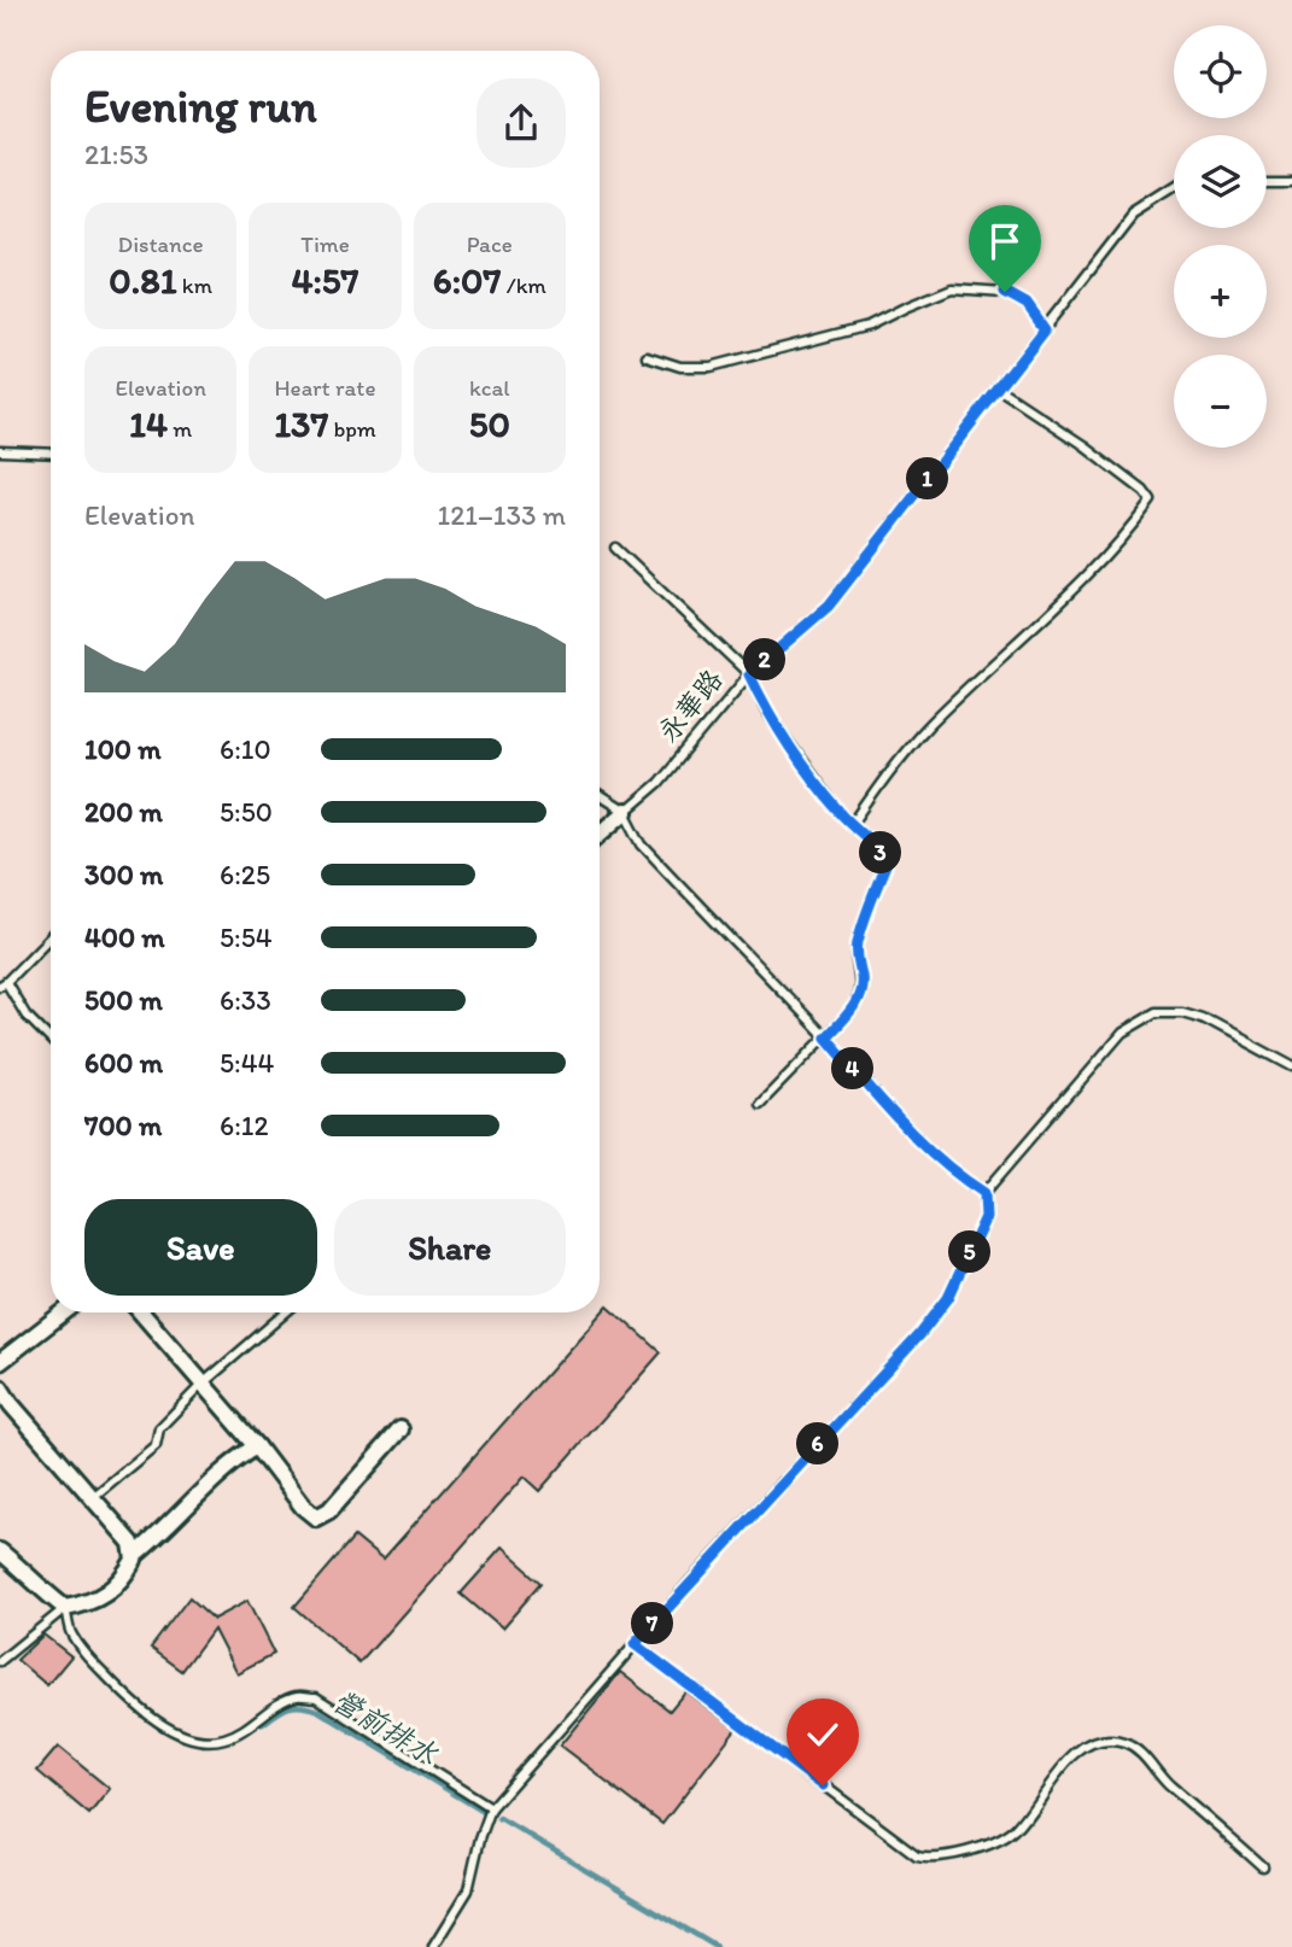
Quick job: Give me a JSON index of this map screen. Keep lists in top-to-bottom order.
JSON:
{
  "streets": {
    "street": ["永華路"]
  },
  "water": ["營前排水"],
  "page": {
    "map_buttons": ["+", "−"],
    "heading": ["Evening run", "21:53"],
    "stats": [
      ["Distance", "0.81 km"],
      ["Time", "4:57"],
      ["Pace", "6:07 /km"],
      ["Elevation", "14 m"],
      ["Heart rate", "137 bpm"],
      ["kcal", "50"]
    ],
    "pins": [
      "1",
      "2",
      "3",
      "4",
      "5",
      "6",
      "7"
    ],
    "chart": ["Elevation", "121–133 m"],
    "list": [
      {
        "name": "100 m",
        "note": "6:10"
      },
      {
        "name": "200 m",
        "note": "5:50"
      },
      {
        "name": "300 m",
        "note": "6:25"
      },
      {
        "name": "400 m",
        "note": "5:54"
      },
      {
        "name": "500 m",
        "note": "6:33"
      },
      {
        "name": "600 m",
        "note": "5:44"
      },
      {
        "name": "700 m",
        "note": "6:12"
      }
    ],
    "buttons": ["Save", "Share"]
  }
}
